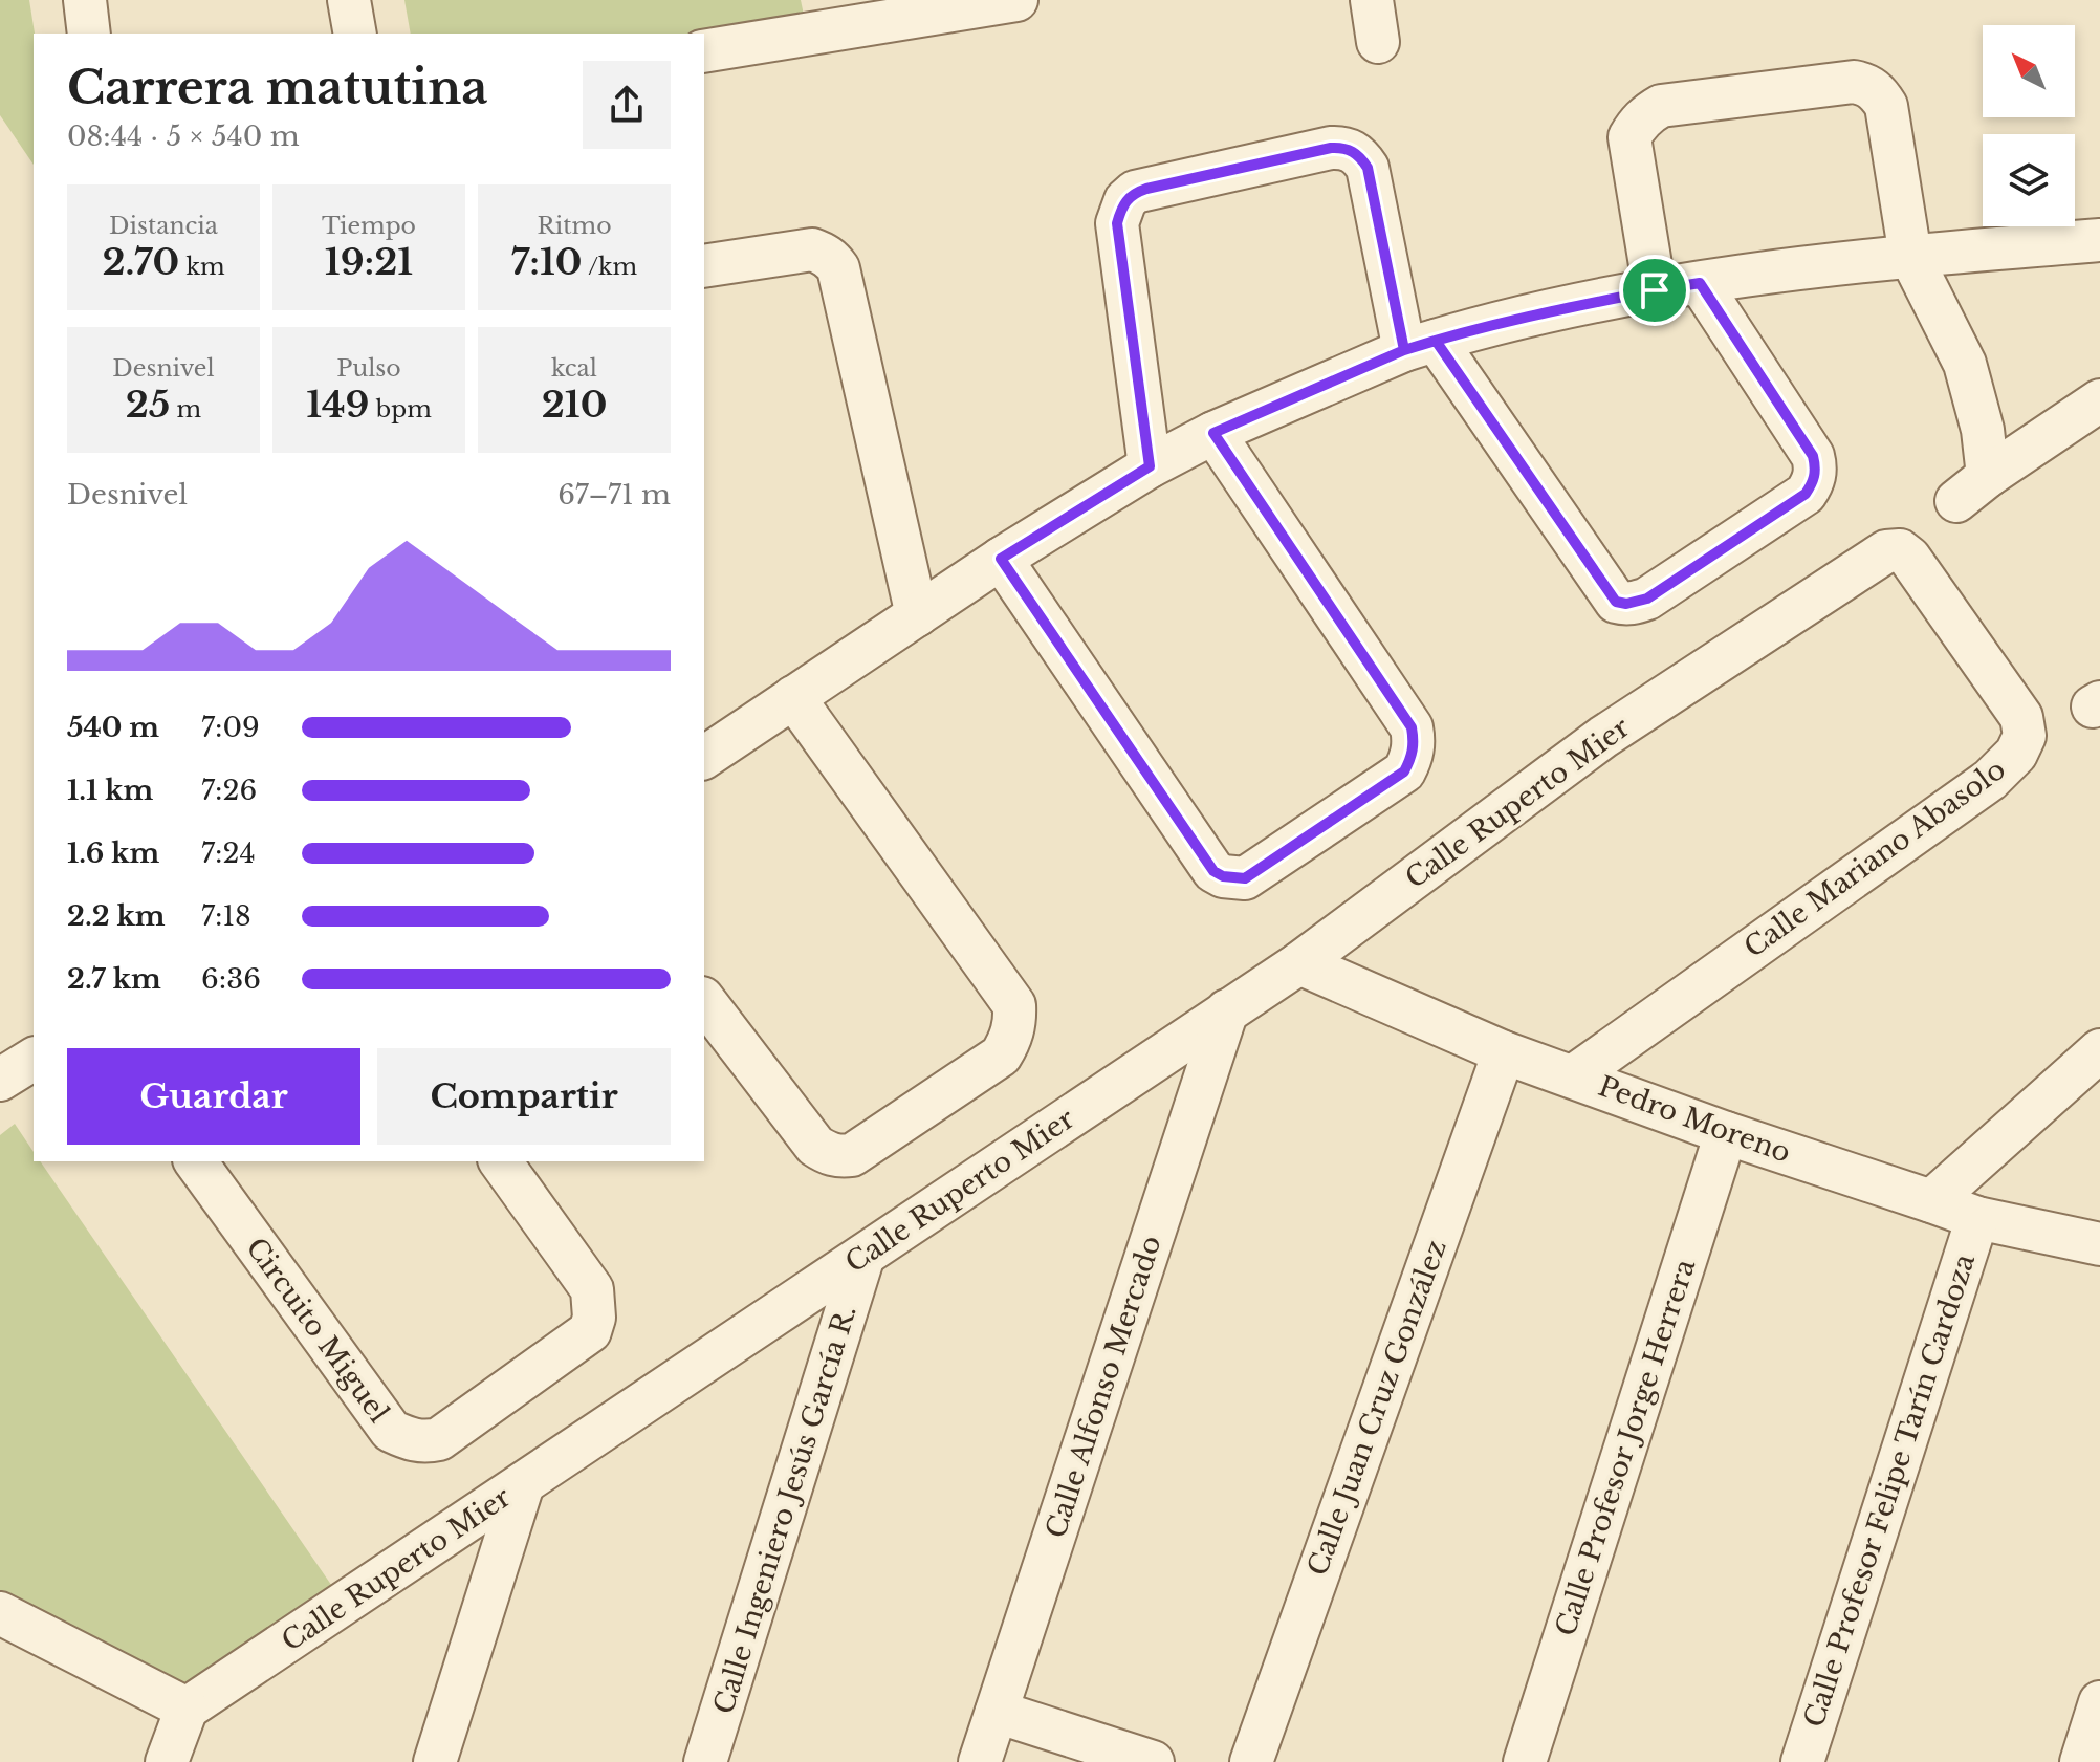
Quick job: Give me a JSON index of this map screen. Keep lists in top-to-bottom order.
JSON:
{
  "streets": {
    "street": [
      "Calle Ruperto Mier",
      "Calle Mariano Abasolo",
      "Pedro Moreno",
      "Circuito Miguel",
      "Calle Alfonso Mercado",
      "Calle Juan Cruz González",
      "Calle Profesor Jorge Herrera",
      "Calle Profesor Felipe Tarín Cardoza",
      "Calle Ingeniero Jesús García R."
    ]
  },
  "crossings": [
    ["Calle Ruperto Mier", "Calle Mariano Abasolo"],
    ["Calle Ruperto Mier", "Pedro Moreno"],
    ["Calle Ruperto Mier", "Calle Alfonso Mercado"],
    ["Calle Ruperto Mier", "Calle Ingeniero Jesús García R."],
    ["Calle Mariano Abasolo", "Pedro Moreno"],
    ["Pedro Moreno", "Calle Juan Cruz González"],
    ["Pedro Moreno", "Calle Profesor Jorge Herrera"],
    ["Pedro Moreno", "Calle Profesor Felipe Tarín Cardoza"]
  ],
  "north": "top left",
  "page": {
    "heading": ["Carrera matutina", "08:44 · 5 × 540 m"],
    "stats": [
      ["Distancia", "2.70 km"],
      ["Tiempo", "19:21"],
      ["Ritmo", "7:10 /km"],
      ["Desnivel", "25 m"],
      ["Pulso", "149 bpm"],
      ["kcal", "210"]
    ],
    "chart": ["Desnivel", "67–71 m"],
    "list": [
      {
        "name": "540 m",
        "note": "7:09"
      },
      {
        "name": "1.1 km",
        "note": "7:26"
      },
      {
        "name": "1.6 km",
        "note": "7:24"
      },
      {
        "name": "2.2 km",
        "note": "7:18"
      },
      {
        "name": "2.7 km",
        "note": "6:36"
      }
    ],
    "buttons": ["Guardar", "Compartir"]
  }
}
